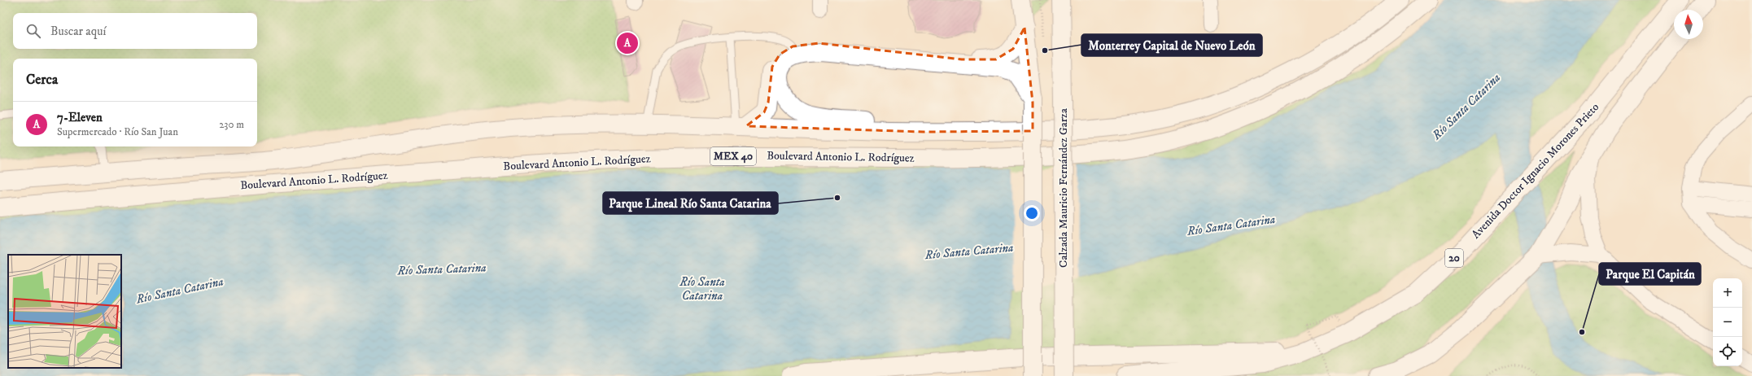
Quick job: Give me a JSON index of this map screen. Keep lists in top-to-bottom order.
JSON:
{
  "streets": {
    "main road": [
      "MEX 40",
      "Boulevard Antonio L. Rodríguez",
      "Avenida Doctor Ignacio Morones Prieto",
      "Calzada Mauricio Fernández Garza",
      "20"
    ]
  },
  "water": ["Río Santa Catarina"],
  "places": ["Monterrey Capital de Nuevo León", "Parque Lineal Río Santa Catarina", "Parque El Capitán"],
  "north": "top",
  "page": {
    "search": "Buscar aquí",
    "pins": "A",
    "heading": "Cerca",
    "list": [
      {
        "mark": "A",
        "name": "7-Eleven",
        "note": "Supermercado · Río San Juan",
        "value": "230 m"
      }
    ],
    "map_buttons": ["+", "−"]
  }
}
